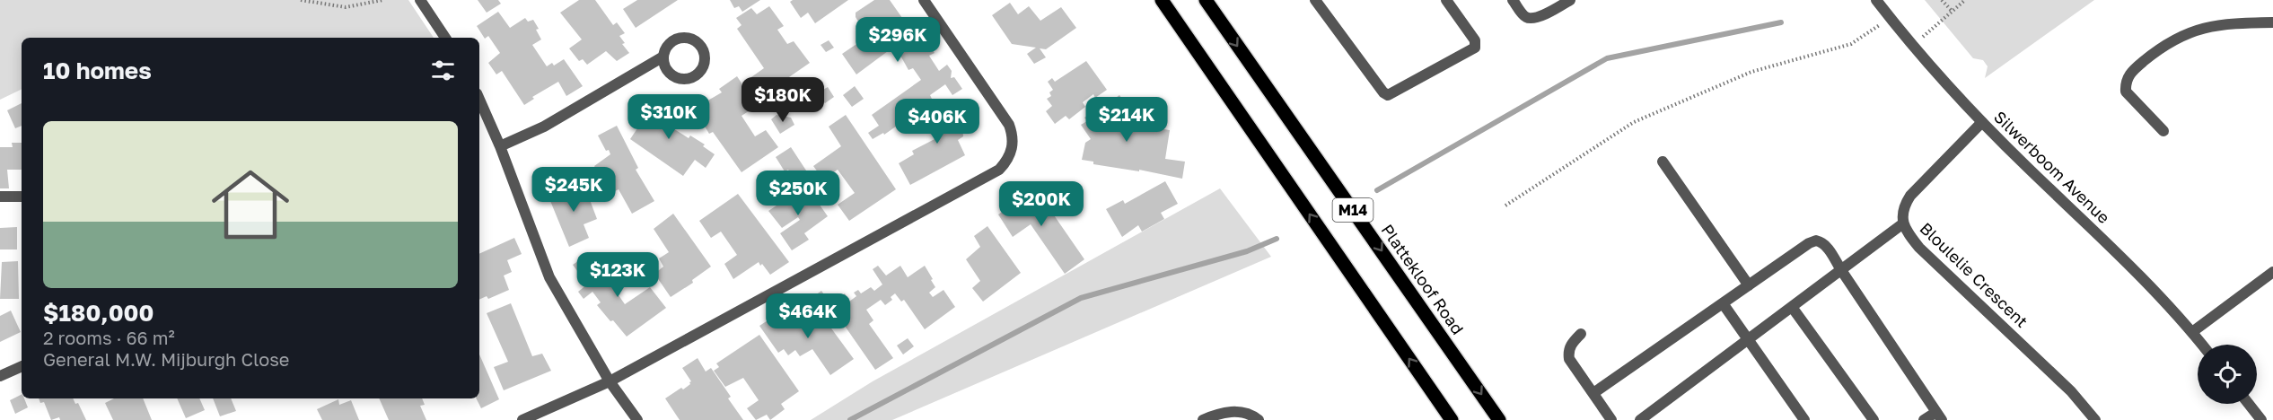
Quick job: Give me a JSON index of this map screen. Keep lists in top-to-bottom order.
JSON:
{
  "streets": {
    "main road": ["M14", "Plattekloof Road"],
    "street": ["Silwerboom Avenue", "Bloulelie Crescent"]
  },
  "crossings": [
    ["Silwerboom Avenue", "Bloulelie Crescent"]
  ],
  "page": {
    "price": [
      "$296K",
      "$180K",
      "$310K",
      "$214K",
      "$406K",
      "$245K",
      "$250K",
      "$200K",
      "$123K",
      "$464K"
    ],
    "heading": "10 homes",
    "list": [
      {
        "name": "$180,000",
        "note": "2 rooms · 66 m² · General M.W. Mijburgh Close"
      }
    ]
  }
}
